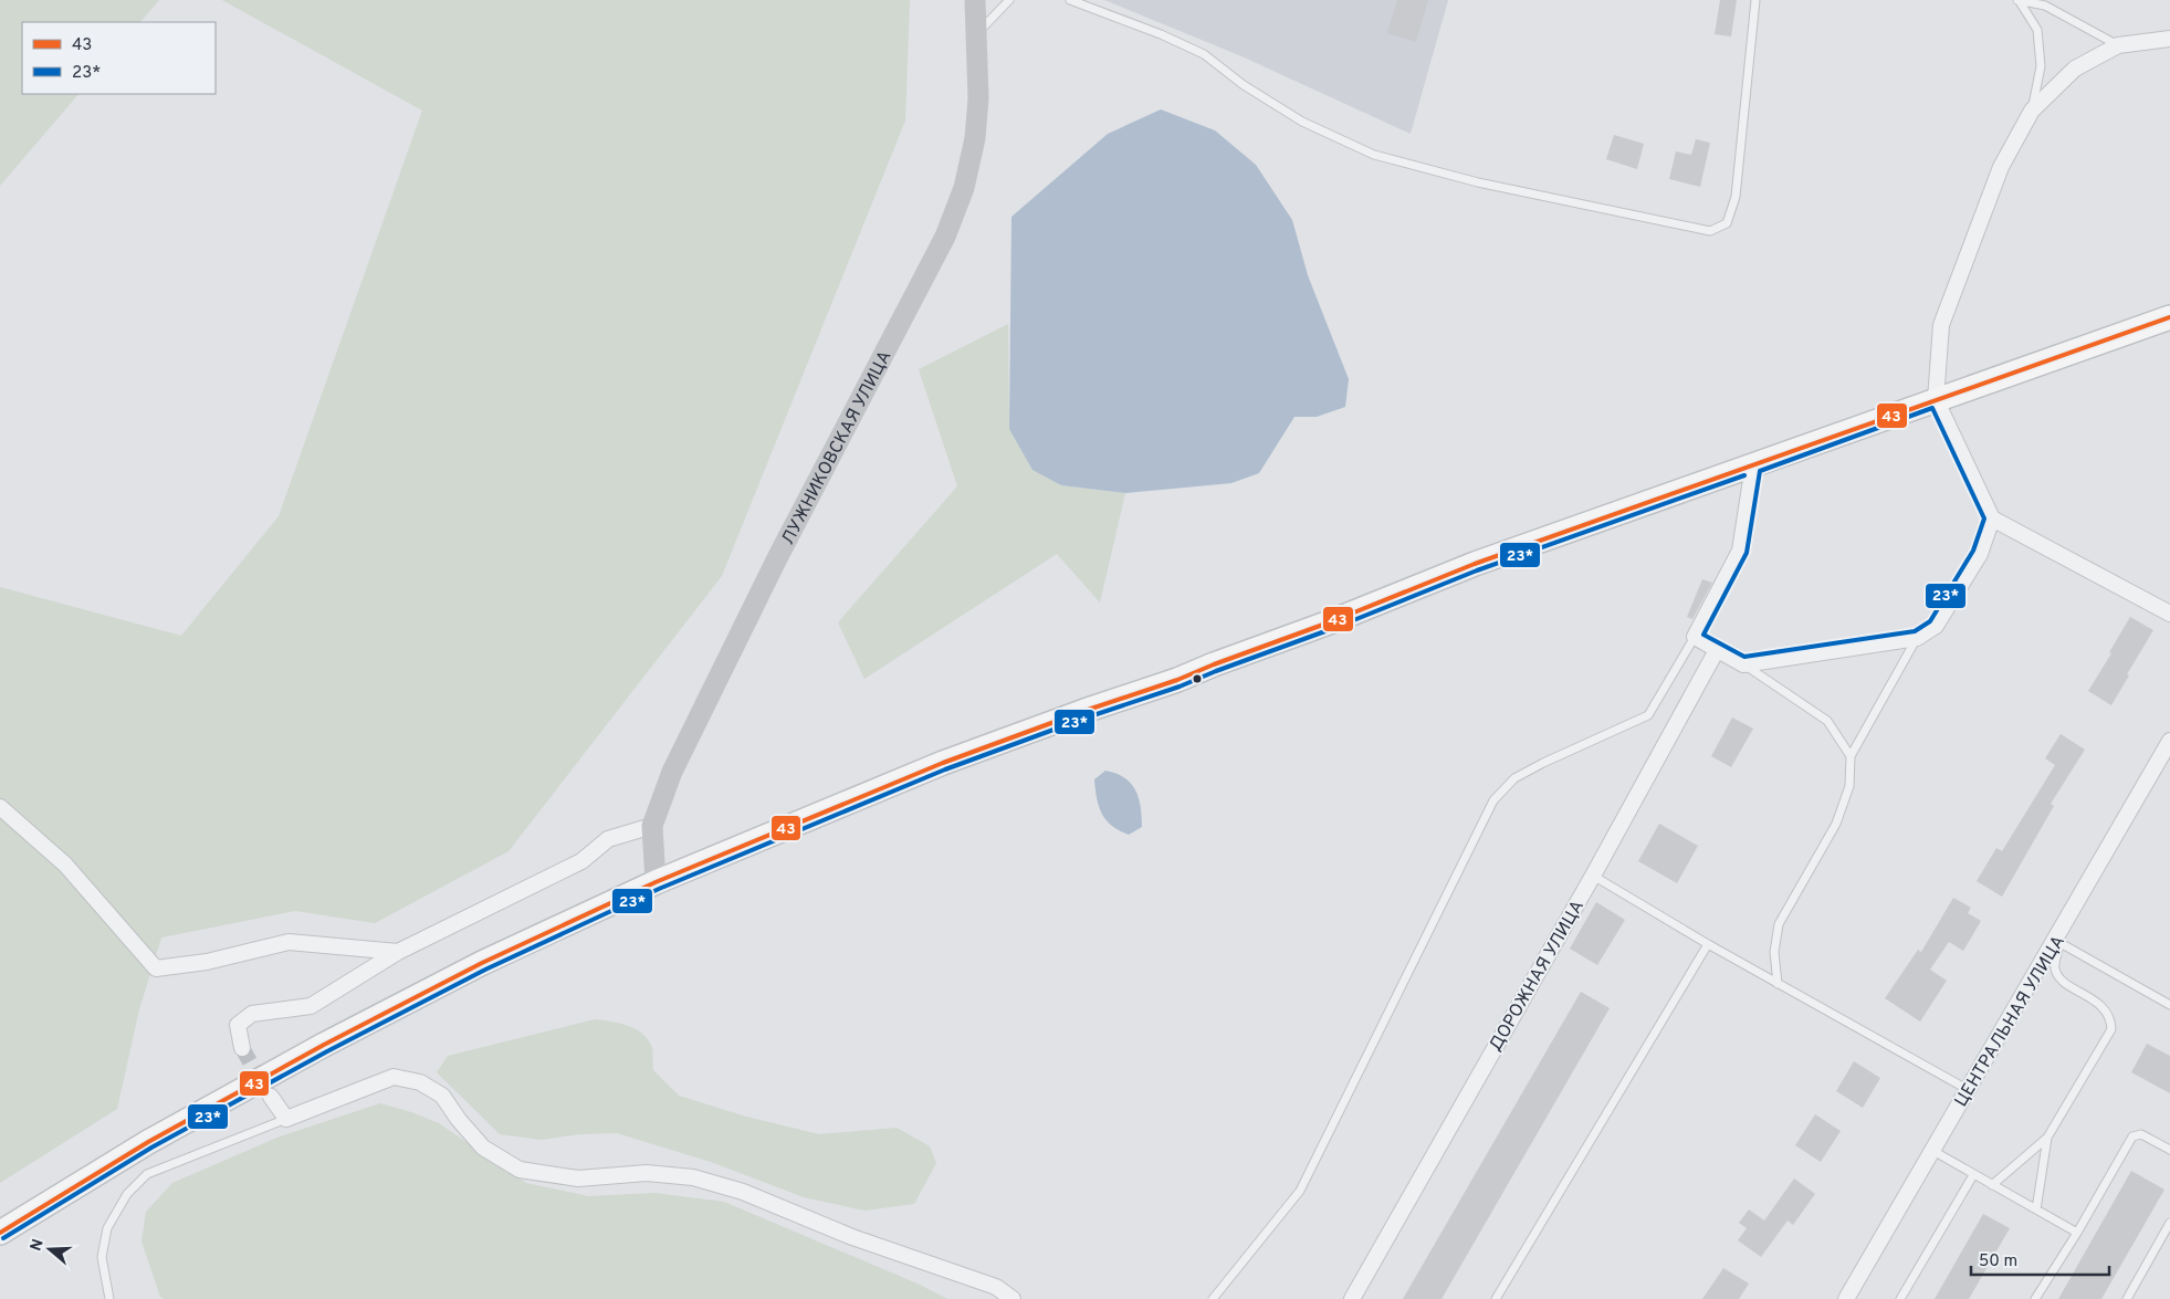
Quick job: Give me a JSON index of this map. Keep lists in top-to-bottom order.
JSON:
{
  "streets": {
    "street": ["ЛУЖНИКОВСКАЯ УЛИЦА", "ДОРОЖНАЯ УЛИЦА", "ЦЕНТРАЛЬНАЯ УЛИЦА"]
  },
  "lines": ["transit line 43", "transit line 23*"],
  "legend": ["43", "23*"],
  "scale_bar": "50 m",
  "north": "left"
}
